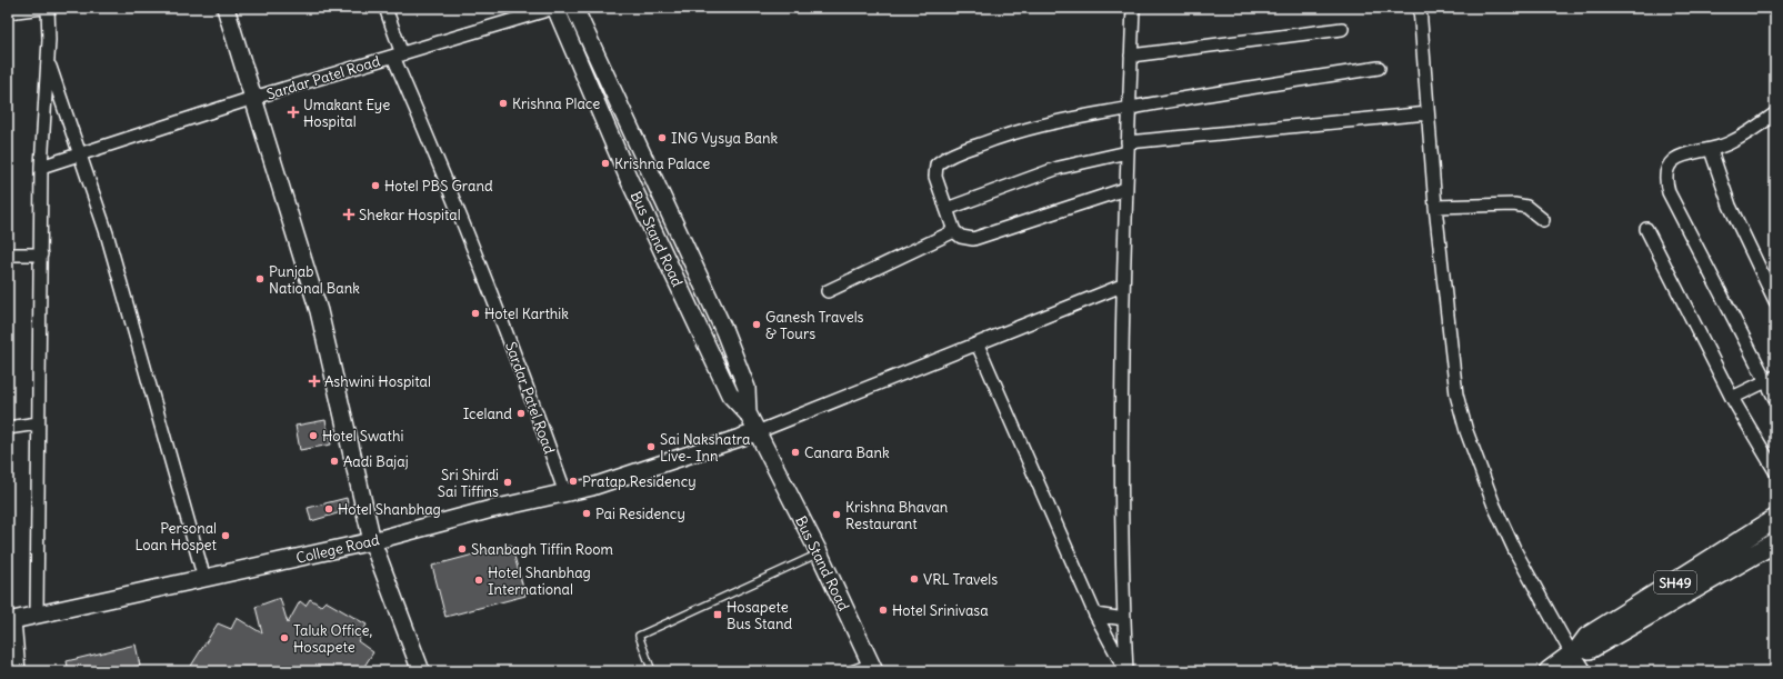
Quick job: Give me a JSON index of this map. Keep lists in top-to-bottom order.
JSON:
{
  "streets": {
    "main road": [
      "Sardar Patel Road",
      "Bus Stand Road",
      "College Road",
      "SH49"
    ]
  },
  "crossings": [
    ["Sardar Patel Road", "Bus Stand Road"],
    ["Sardar Patel Road", "College Road"],
    ["Bus Stand Road", "College Road"]
  ],
  "places": {
    "other": [
      "Krishna Place",
      "ING Vysya Bank",
      "Krishna Palace",
      "Hotel PBS Grand",
      "Punjab National Bank",
      "Hotel Karthik",
      "Ganesh Travels & Tours",
      "Iceland",
      "Hotel Swathi",
      "Sai Nakshatra Live- Inn",
      "Canara Bank",
      "Aadi Bajaj",
      "Pratap Residency",
      "Sri Shirdi Sai Tiffins",
      "Hotel Shanbhag",
      "Pai Residency",
      "Krishna Bhavan Restaurant",
      "Personal Loan Hospet",
      "Shanbagh Tiffin Room",
      "VRL Travels",
      "Hotel Shanbhag International",
      "Hotel Srinivasa",
      "Taluk Office, Hosapete"
    ],
    "health": ["Umakant Eye Hospital", "Shekar Hospital", "Ashwini Hospital"],
    "transit": ["Hosapete Bus Stand"]
  }
}
